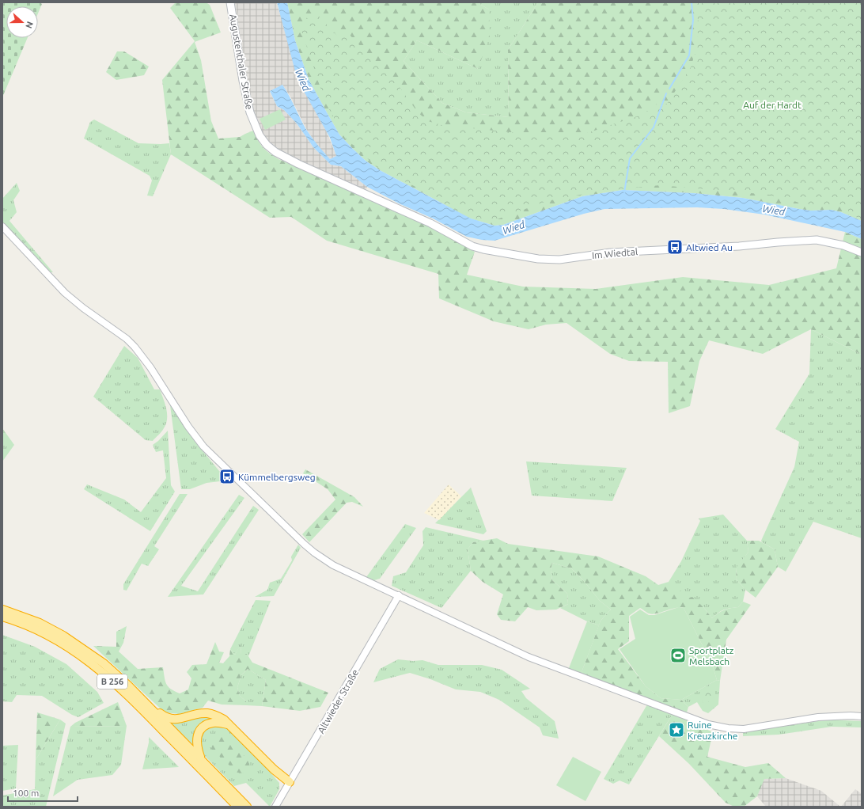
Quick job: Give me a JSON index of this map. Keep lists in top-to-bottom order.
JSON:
{
  "streets": {
    "highway": ["B 256"],
    "main road": ["Augustenthaler Straße", "Im Wiedtal"],
    "street": ["Altwieder Straße"]
  },
  "crossings": [
    ["Augustenthaler Straße", "Im Wiedtal"]
  ],
  "water": ["Wied"],
  "parks": ["Auf der Hardt"],
  "places": {
    "bus stop": ["Altwied Au", "Kümmelbergsweg"],
    "sports": ["Sportplatz Melsbach"],
    "place": ["Ruine Kreuzkirche"]
  },
  "scale_bar": "100 m",
  "north": "right"
}
